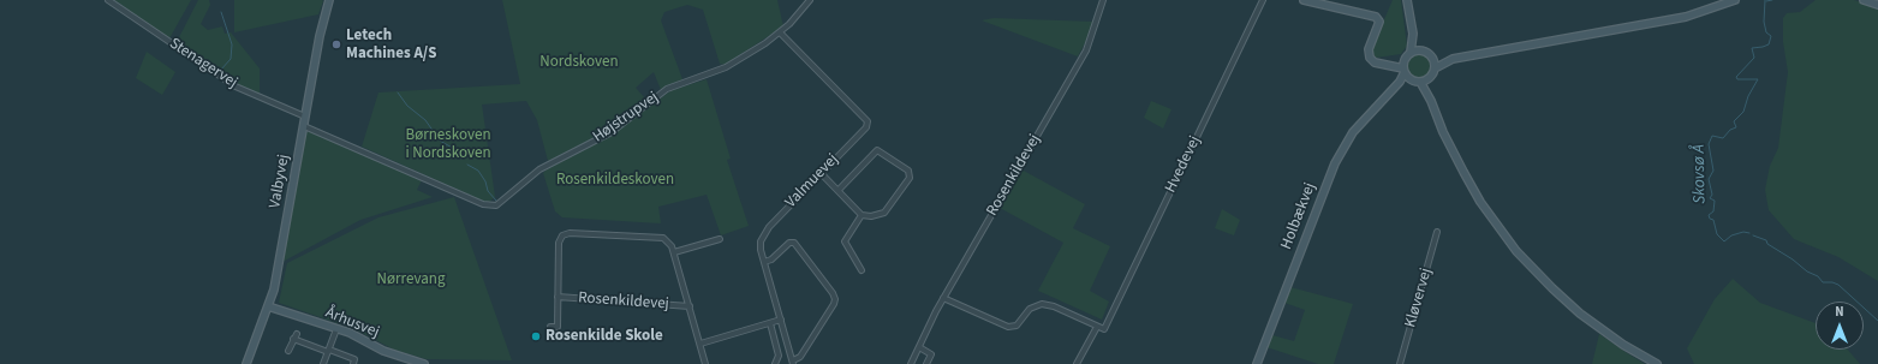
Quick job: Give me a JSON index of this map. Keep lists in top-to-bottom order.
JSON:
{
  "streets": {
    "street": [
      "Stenagervej",
      "Højstrupvej",
      "Hvedevej",
      "Rosenkildevej",
      "Valbyvej",
      "Valmuevej",
      "Holbækvej",
      "Kløvervej",
      "Århusvej"
    ]
  },
  "crossings": [
    ["Stenagervej", "Valbyvej"],
    ["Højstrupvej", "Valbyvej"],
    ["Højstrupvej", "Valmuevej"],
    ["Valbyvej", "Århusvej"]
  ],
  "water": ["Skovsø Å"],
  "parks": [
    "Nordskoven",
    "Børneskoven i Nordskoven",
    "Rosenkildeskoven",
    "Nørrevang"
  ],
  "places": ["Letech Machines A/S", "Rosenkilde Skole"],
  "north": "top"
}
